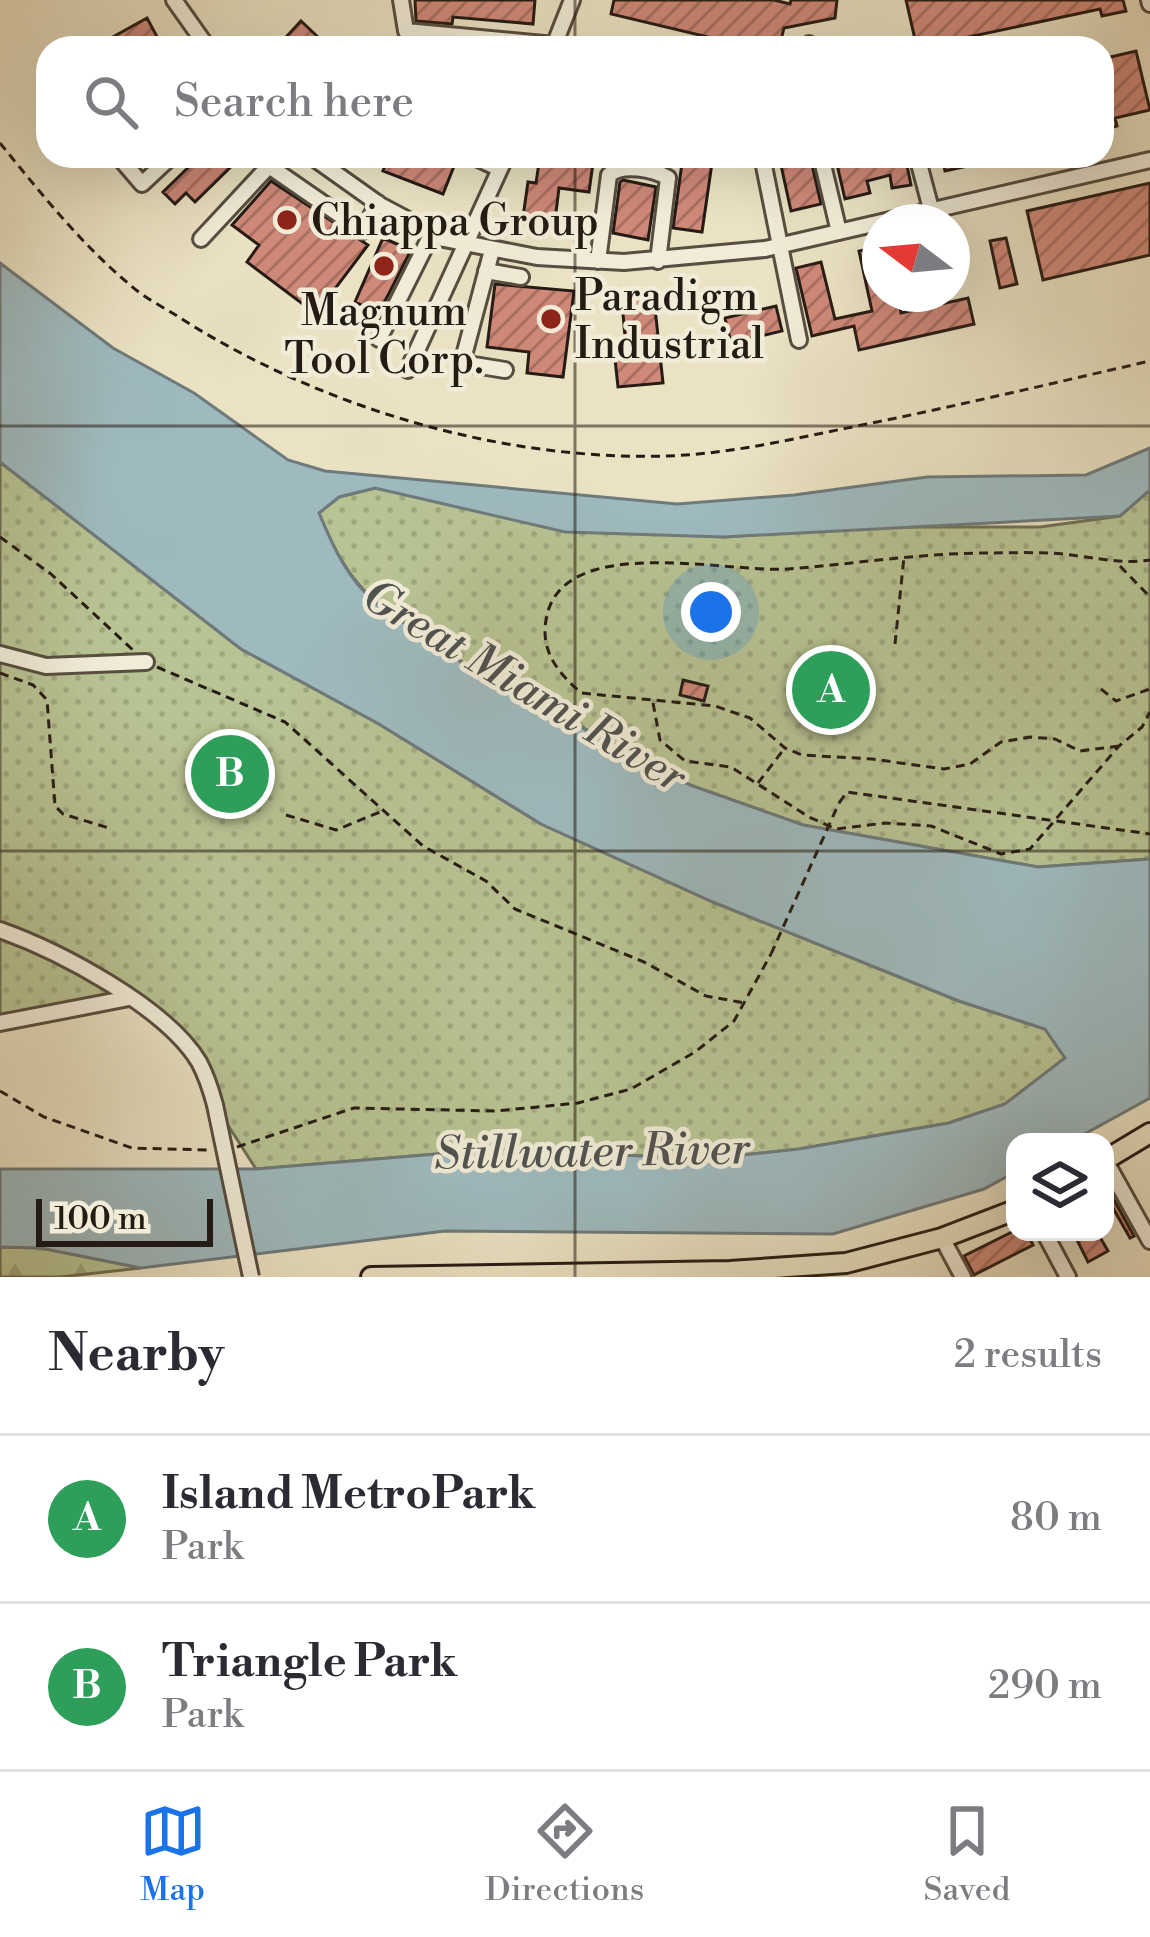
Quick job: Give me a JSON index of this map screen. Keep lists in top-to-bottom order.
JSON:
{
  "water": ["Great Miami River", "Stillwater River"],
  "places": ["Chiappa Group", "Magnum Tool Corp.", "Paradigm Industrial"],
  "scale_bar": "100 m",
  "north": "left",
  "page": {
    "search": "Search here",
    "pins": ["A", "B"],
    "scale": "100 m",
    "heading": ["Nearby", "2 results"],
    "list": [
      {
        "mark": "A",
        "name": "Island MetroPark",
        "note": "Park",
        "value": "80 m"
      },
      {
        "mark": "B",
        "name": "Triangle Park",
        "note": "Park",
        "value": "290 m"
      }
    ],
    "nav": ["Map", "Directions", "Saved"]
  }
}
